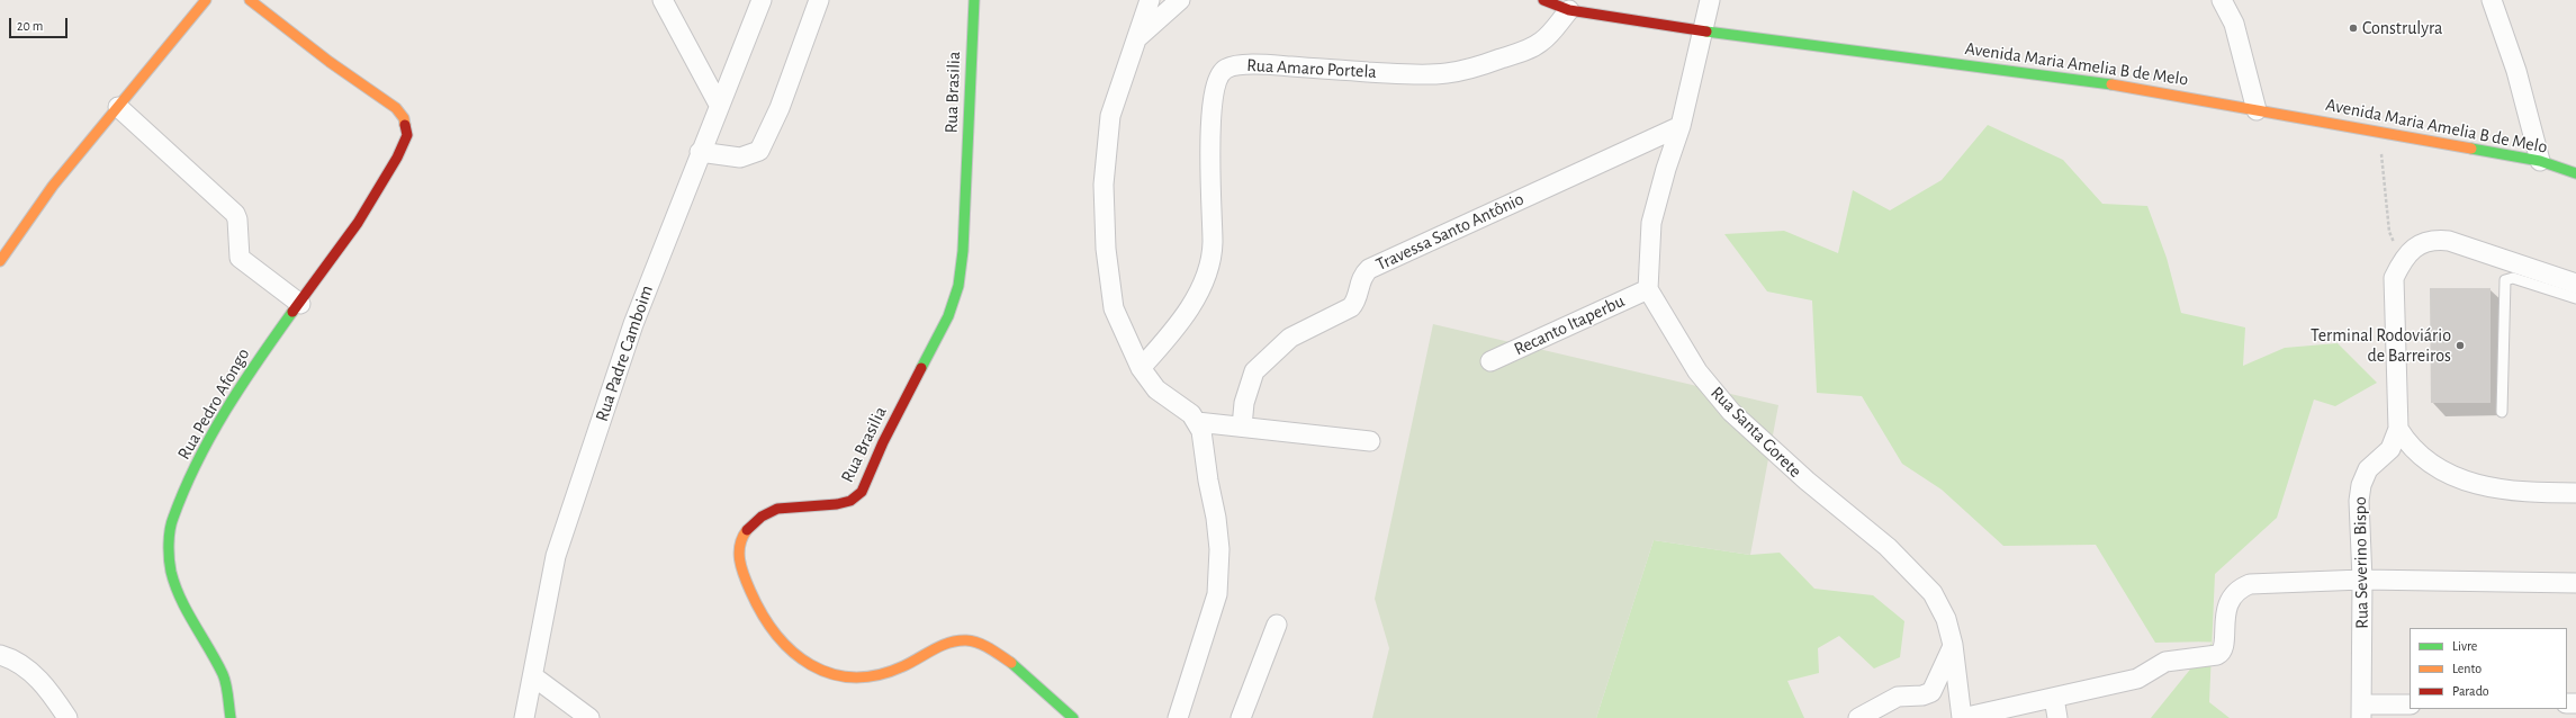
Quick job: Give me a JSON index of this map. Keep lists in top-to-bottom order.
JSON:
{
  "streets": {
    "street": [
      "Avenida Maria Amelia B de Melo",
      "Rua Amaro Portela",
      "Rua Brasilia",
      "Travessa Santo Antônio",
      "Recanto Itaperbu",
      "Rua Padre Camboim",
      "Rua Pedro Afongo",
      "Rua Santa Gorete",
      "Rua Severino Bispo"
    ]
  },
  "crossings": [
    ["Avenida Maria Amelia B de Melo", "Rua Amaro Portela"],
    ["Recanto Itaperbu", "Rua Santa Gorete"]
  ],
  "places": ["Construlyra", "Terminal Rodoviário de Barreiros"],
  "legend": ["Livre", "Lento", "Parado"],
  "scale_bar": "20 m"
}
